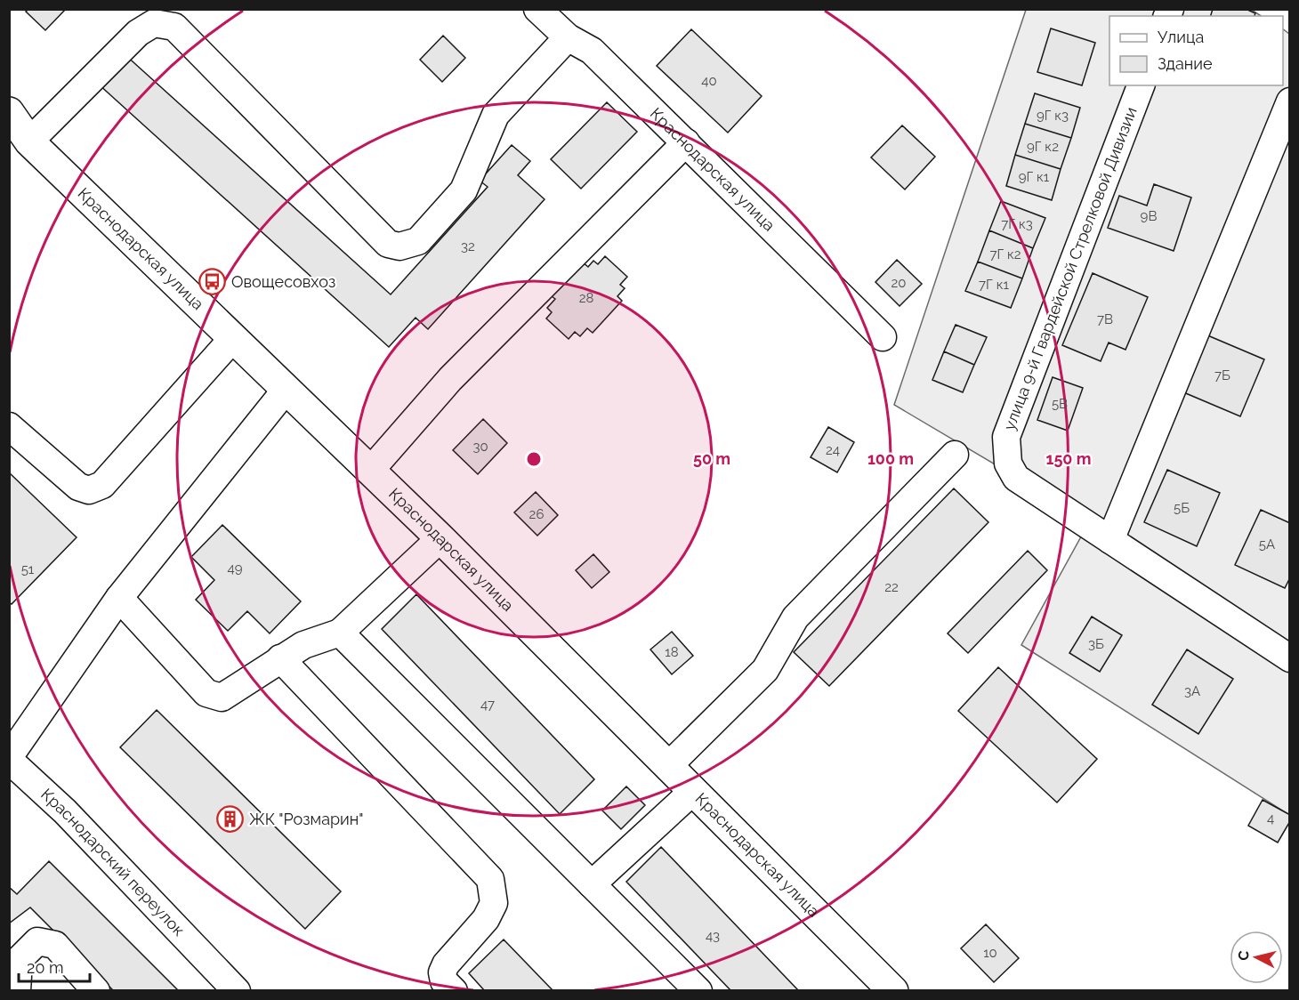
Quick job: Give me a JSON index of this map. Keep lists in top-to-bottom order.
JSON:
{
  "streets": {
    "main road": ["Краснодарская улица"],
    "street": ["улица 9-й Гвардейской Стрелковой Дивизии", "Краснодарский переулок"]
  },
  "places": {
    "bus stop": ["Овощесовхоз"],
    "building": ["ЖК \"Розмарин\""]
  },
  "house_numbers": [
    "40",
    "9Г к3",
    "9Г к2",
    "9Г к1",
    "9В",
    "7Г к3",
    "32",
    "7Г к2",
    "20",
    "7Г к1",
    "28",
    "7В",
    "7Б",
    "5В",
    "30",
    "24",
    "5Б",
    "26",
    "5А",
    "49",
    "51",
    "22",
    "3Б",
    "18",
    "3А",
    "47",
    "4",
    "43",
    "10"
  ],
  "legend": ["Улица", "Здание"],
  "scale_bar": "20 m",
  "north": "left",
  "rings": ["50 m", "100 m", "150 m"]
}
